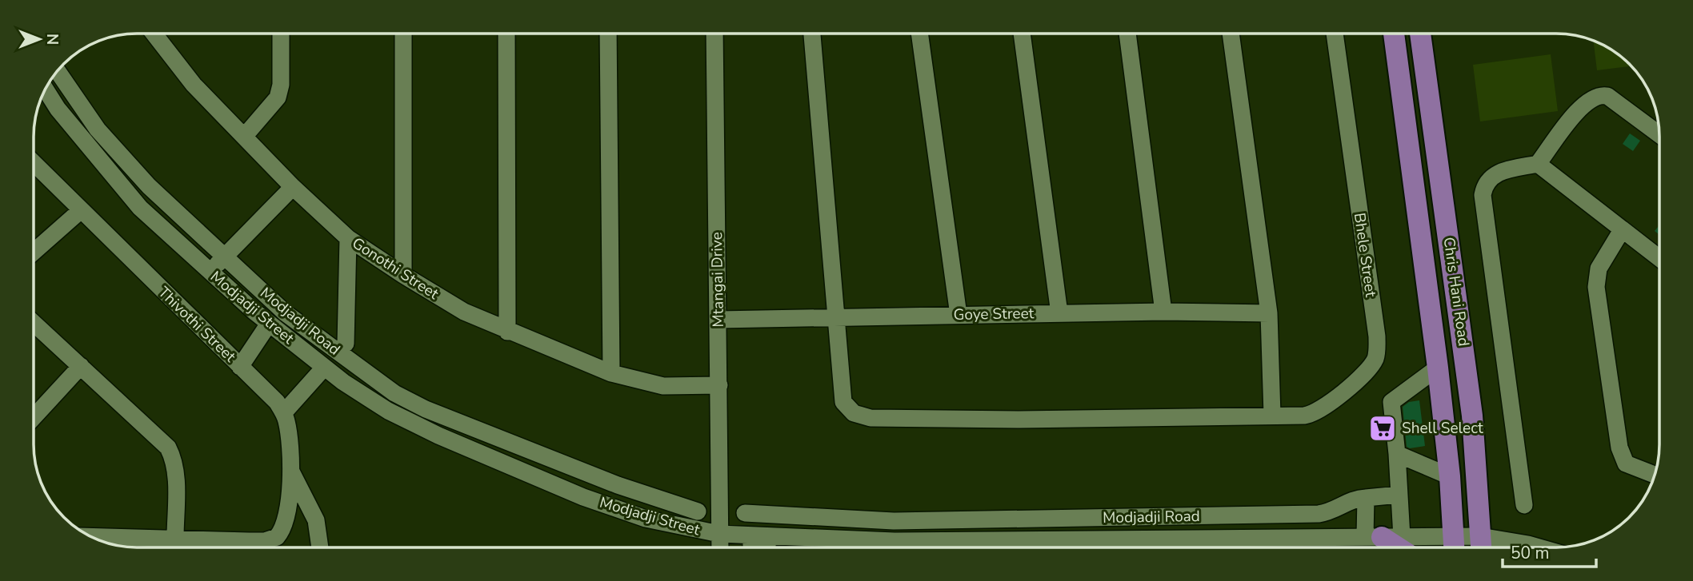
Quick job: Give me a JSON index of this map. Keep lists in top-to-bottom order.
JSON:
{
  "streets": {
    "main road": ["Chris Hani Road"],
    "street": [
      "Bhele Street",
      "Gonothi Street",
      "Mtangai Drive",
      "Modjadji Street",
      "Goye Street",
      "Modjadji Road",
      "Thivothi Street"
    ]
  },
  "crossings": [
    ["Bhele Street", "Goye Street"],
    ["Gonothi Street", "Mtangai Drive"],
    ["Mtangai Drive", "Modjadji Street"],
    ["Mtangai Drive", "Goye Street"],
    ["Chris Hani Road", "Modjadji Street"]
  ],
  "places": {
    "supermarket": ["Shell Select"]
  },
  "scale_bar": "50 m",
  "north": "right"
}
